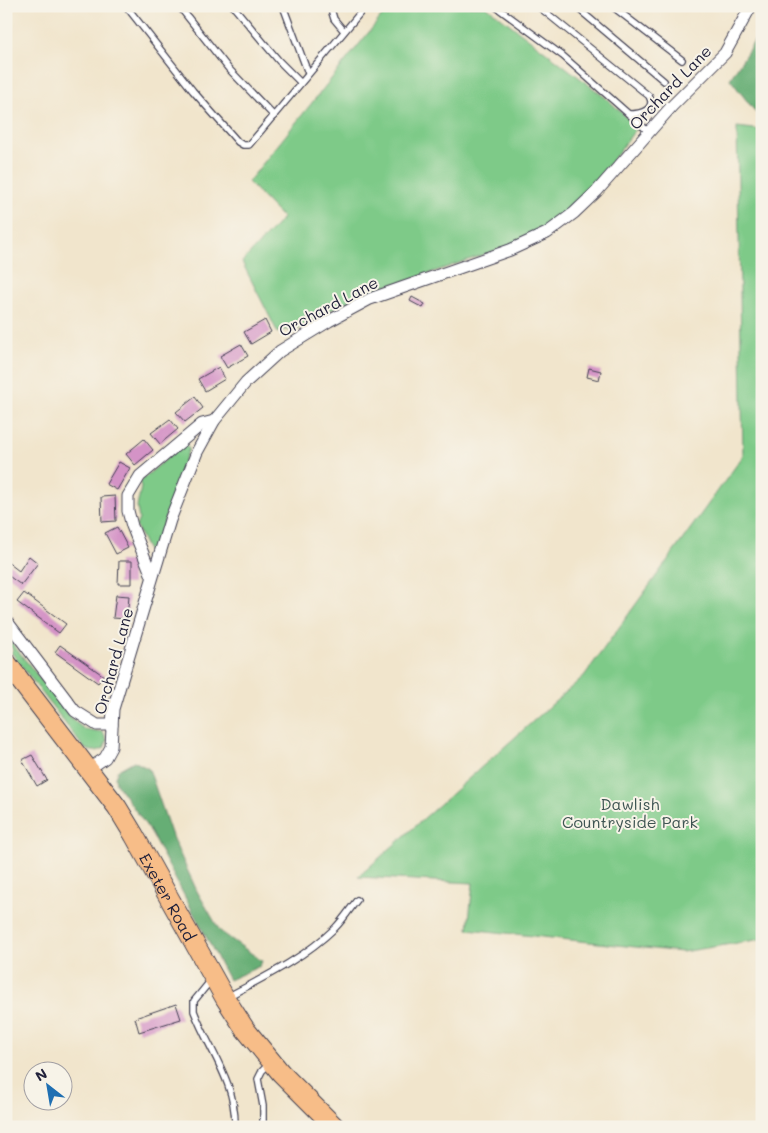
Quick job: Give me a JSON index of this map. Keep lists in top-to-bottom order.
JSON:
{
  "streets": {
    "main road": ["Exeter Road"],
    "street": ["Orchard Lane"]
  },
  "crossings": [
    ["Orchard Lane", "Exeter Road"]
  ],
  "parks": ["Dawlish Countryside Park"],
  "north": "top left"
}
